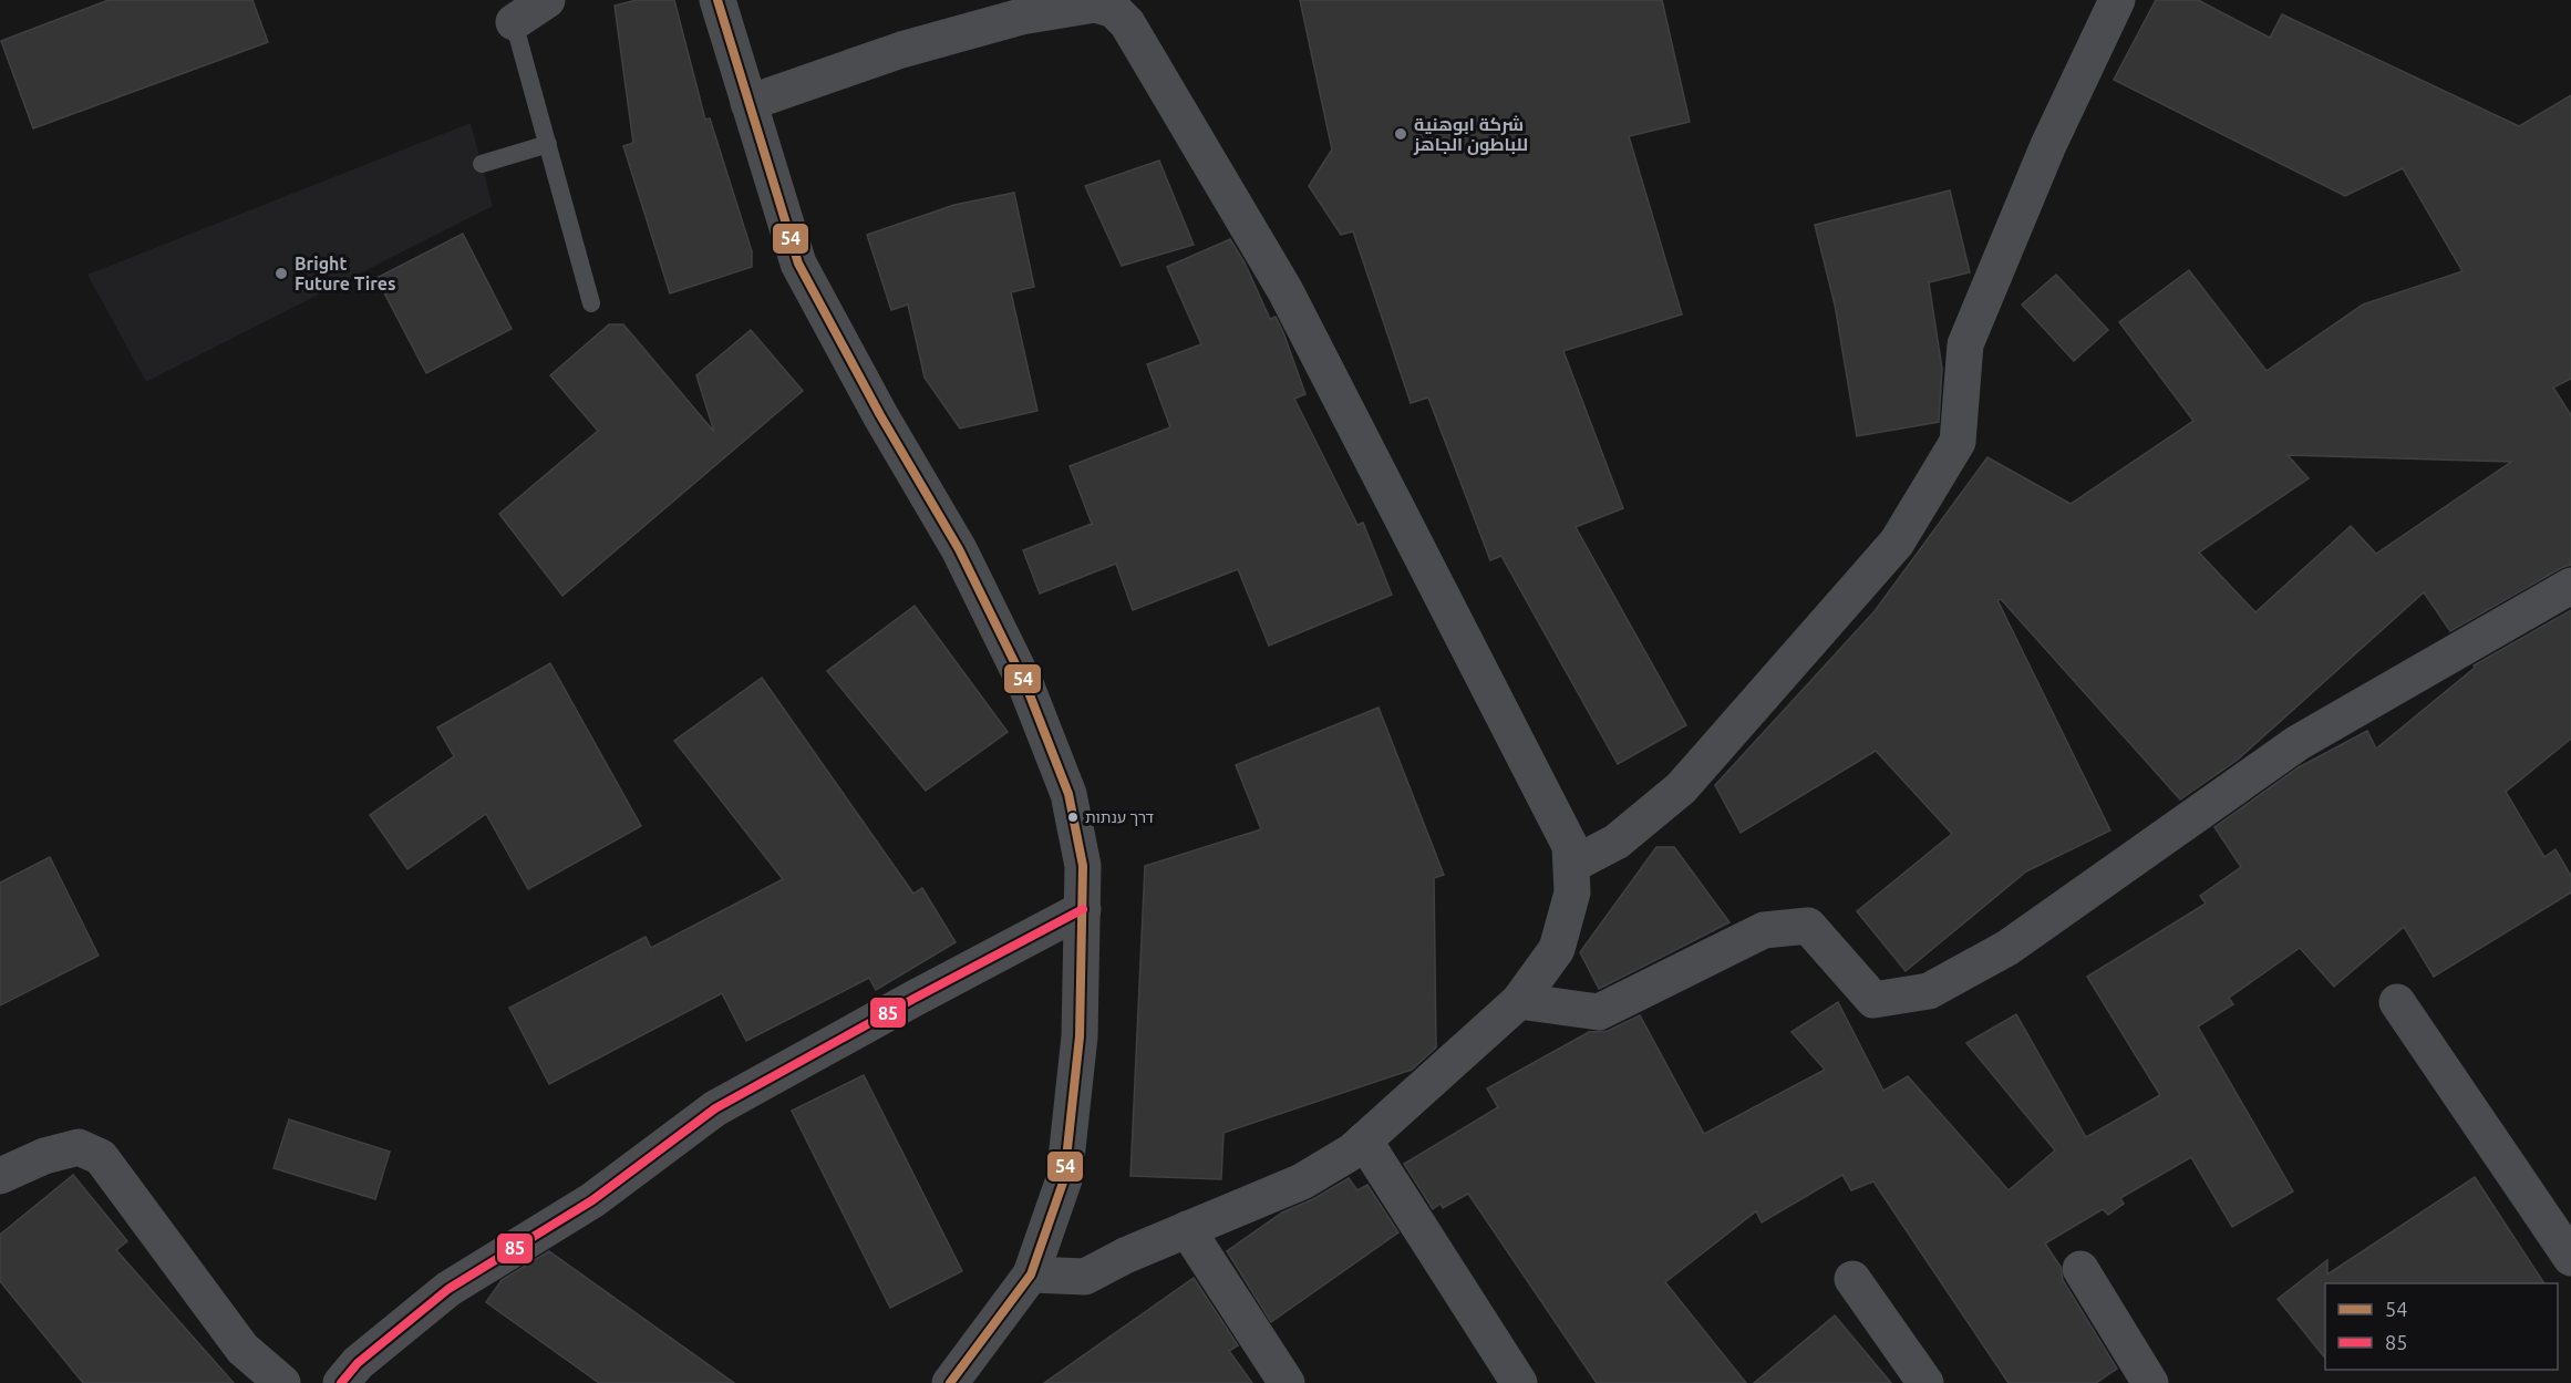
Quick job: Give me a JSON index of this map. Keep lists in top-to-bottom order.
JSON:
{
  "places": ["شركة ابوهنية للباطون الجاهز", "Bright Future Tires", "דרך ענתות"],
  "lines": ["transit line 54", "transit line 85"],
  "legend": ["54", "85"]
}
